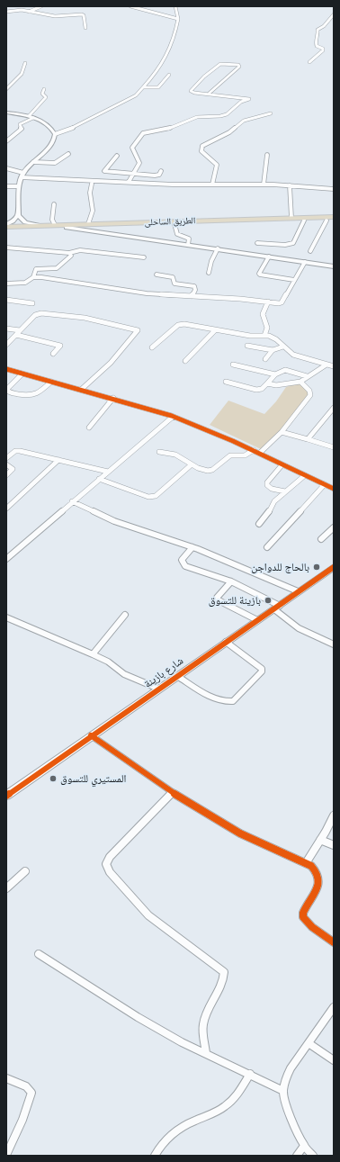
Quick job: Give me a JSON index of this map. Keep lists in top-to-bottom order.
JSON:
{
  "streets": {
    "highway": ["الطريق الساحلى"],
    "street": ["شارع بازينة"]
  },
  "places": ["بالحاج للدواجن", "بازينة للتسوق", "المستيري للتسوق"]
}
